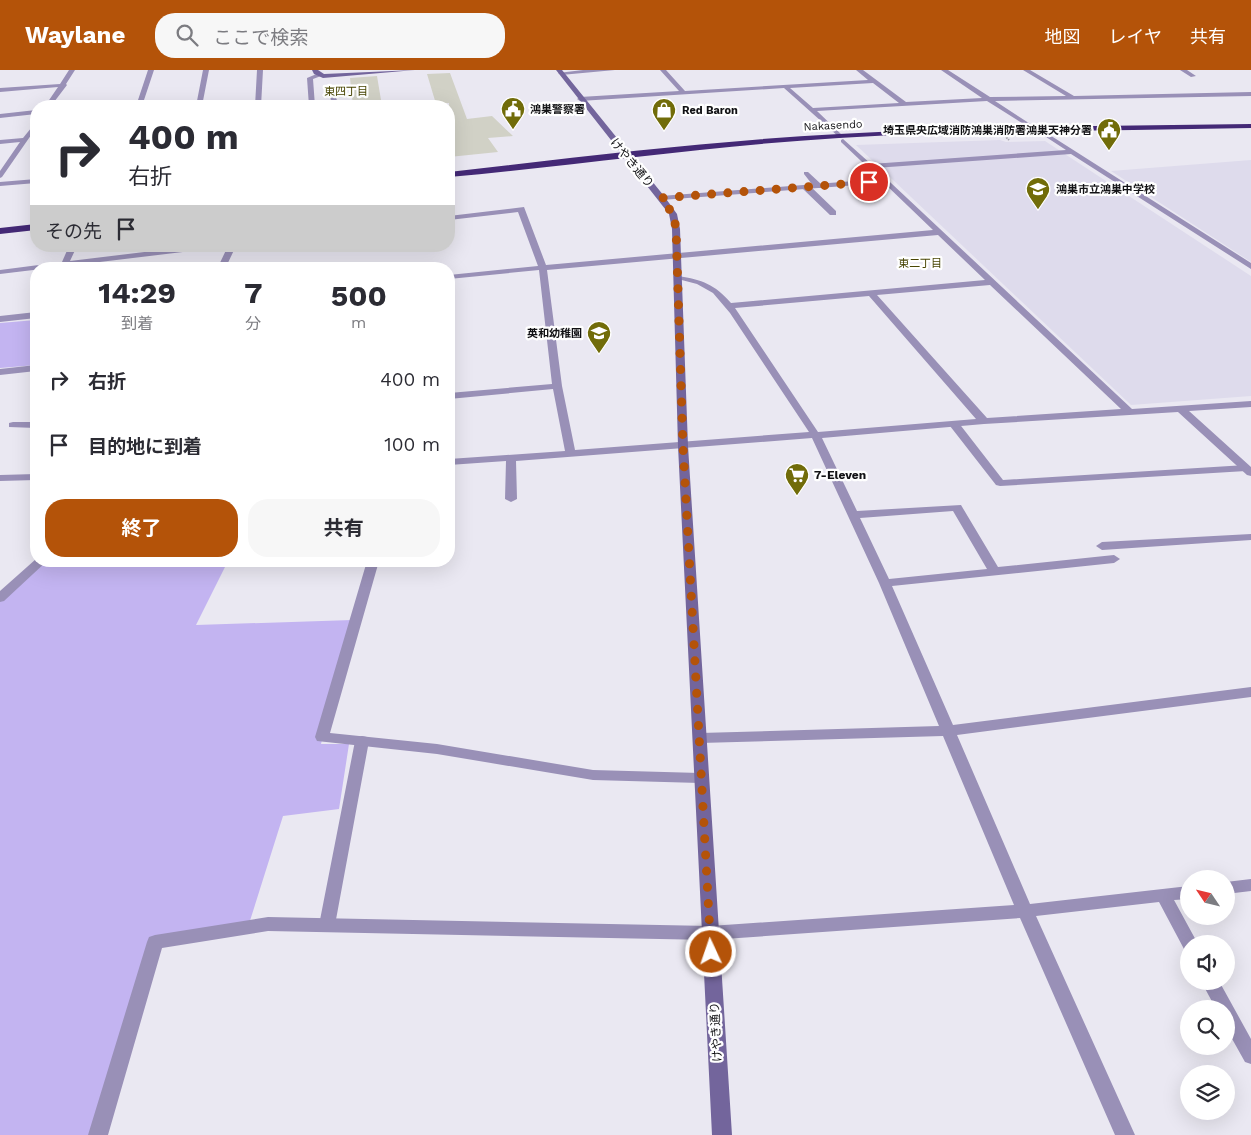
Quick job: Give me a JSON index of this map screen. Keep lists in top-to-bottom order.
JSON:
{
  "streets": {
    "highway": ["Nakasendo"],
    "main road": ["けやき通り"]
  },
  "crossings": [
    ["Nakasendo", "けやき通り"]
  ],
  "districts": ["東四丁目", "東二丁目"],
  "places": {
    "public building": ["鴻巣警察署", "埼玉県央広域消防鴻巣消防署鴻巣天神分署"],
    "shop": ["Red Baron"],
    "school or university": ["鴻巣市立鴻巣中学校", "英和幼稚園"],
    "supermarket": ["7-Eleven"]
  },
  "north": "top left",
  "page": {
    "header": "Waylane",
    "search": "ここで検索",
    "nav": ["地図", "レイヤ", "共有"],
    "turn": ["400 m", "右折"],
    "then": "その先",
    "eta": [
      "14:29",
      "到着",
      "7",
      "分",
      "500",
      "m"
    ],
    "list": [
      {
        "name": "右折",
        "value": "400 m"
      },
      {
        "name": "目的地に到着",
        "value": "100 m"
      }
    ],
    "buttons": ["終了", "共有"]
  }
}
